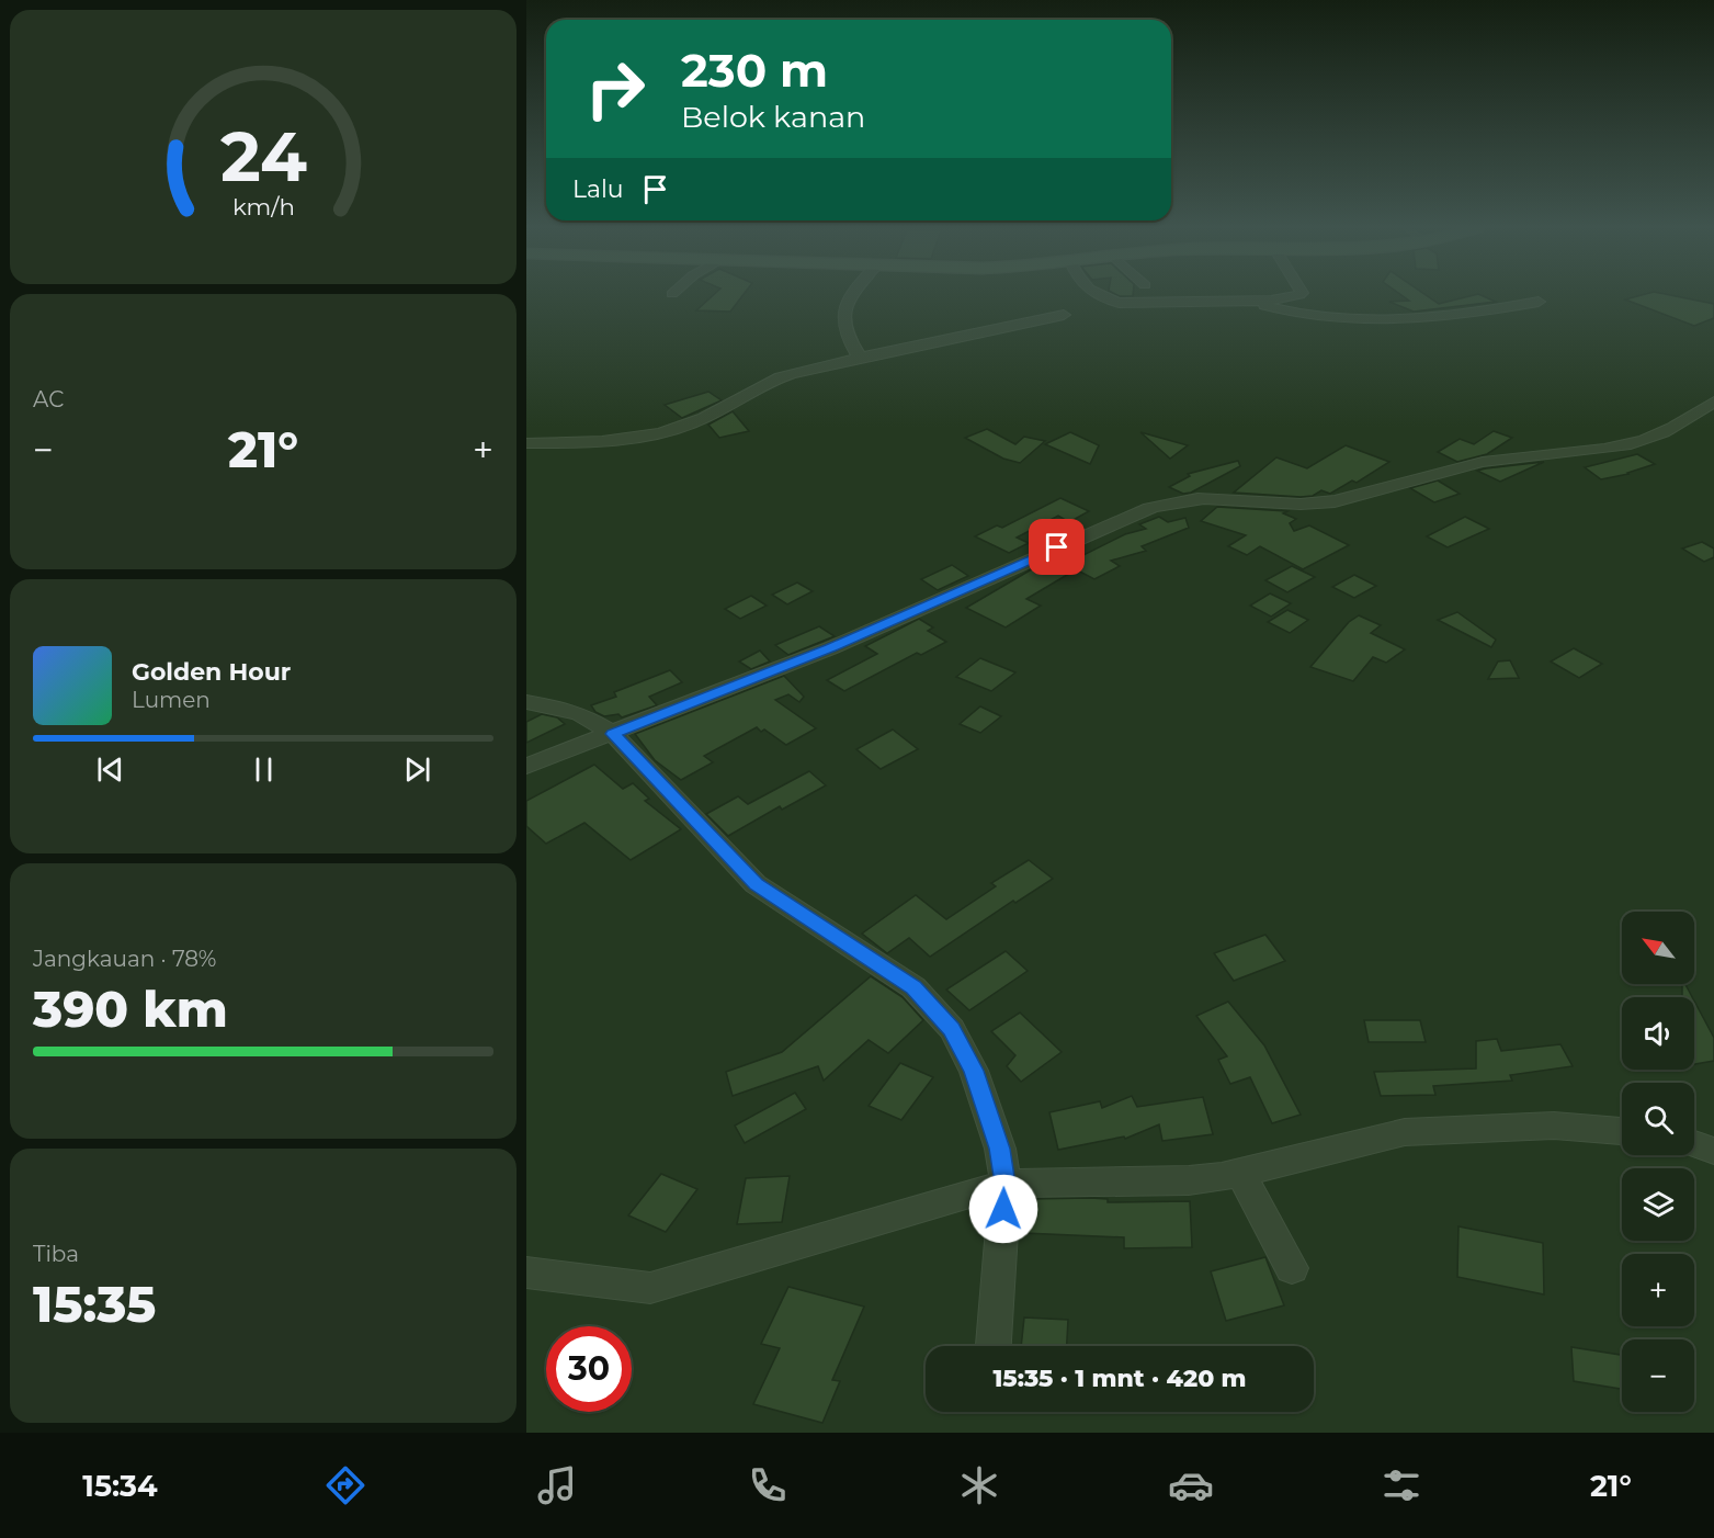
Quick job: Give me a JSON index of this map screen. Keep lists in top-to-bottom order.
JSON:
{
  "north": "top left",
  "page": {
    "turn": ["230 m", "Belok kanan"],
    "then": "Lalu",
    "tile": [
      "AC",
      ["Jangkauan · 78%", "390 km"],
      ["Tiba", "15:35"]
    ],
    "heat": ["−", "21°", "+"],
    "song": ["Golden Hour", "Lumen"],
    "map_buttons": ["+", "−"],
    "limit": "30",
    "trip": "15:35 · 1 mnt · 420 m",
    "tabs": ["15:34", "21°"],
    "gauge": ["24", "km/h"]
  }
}
